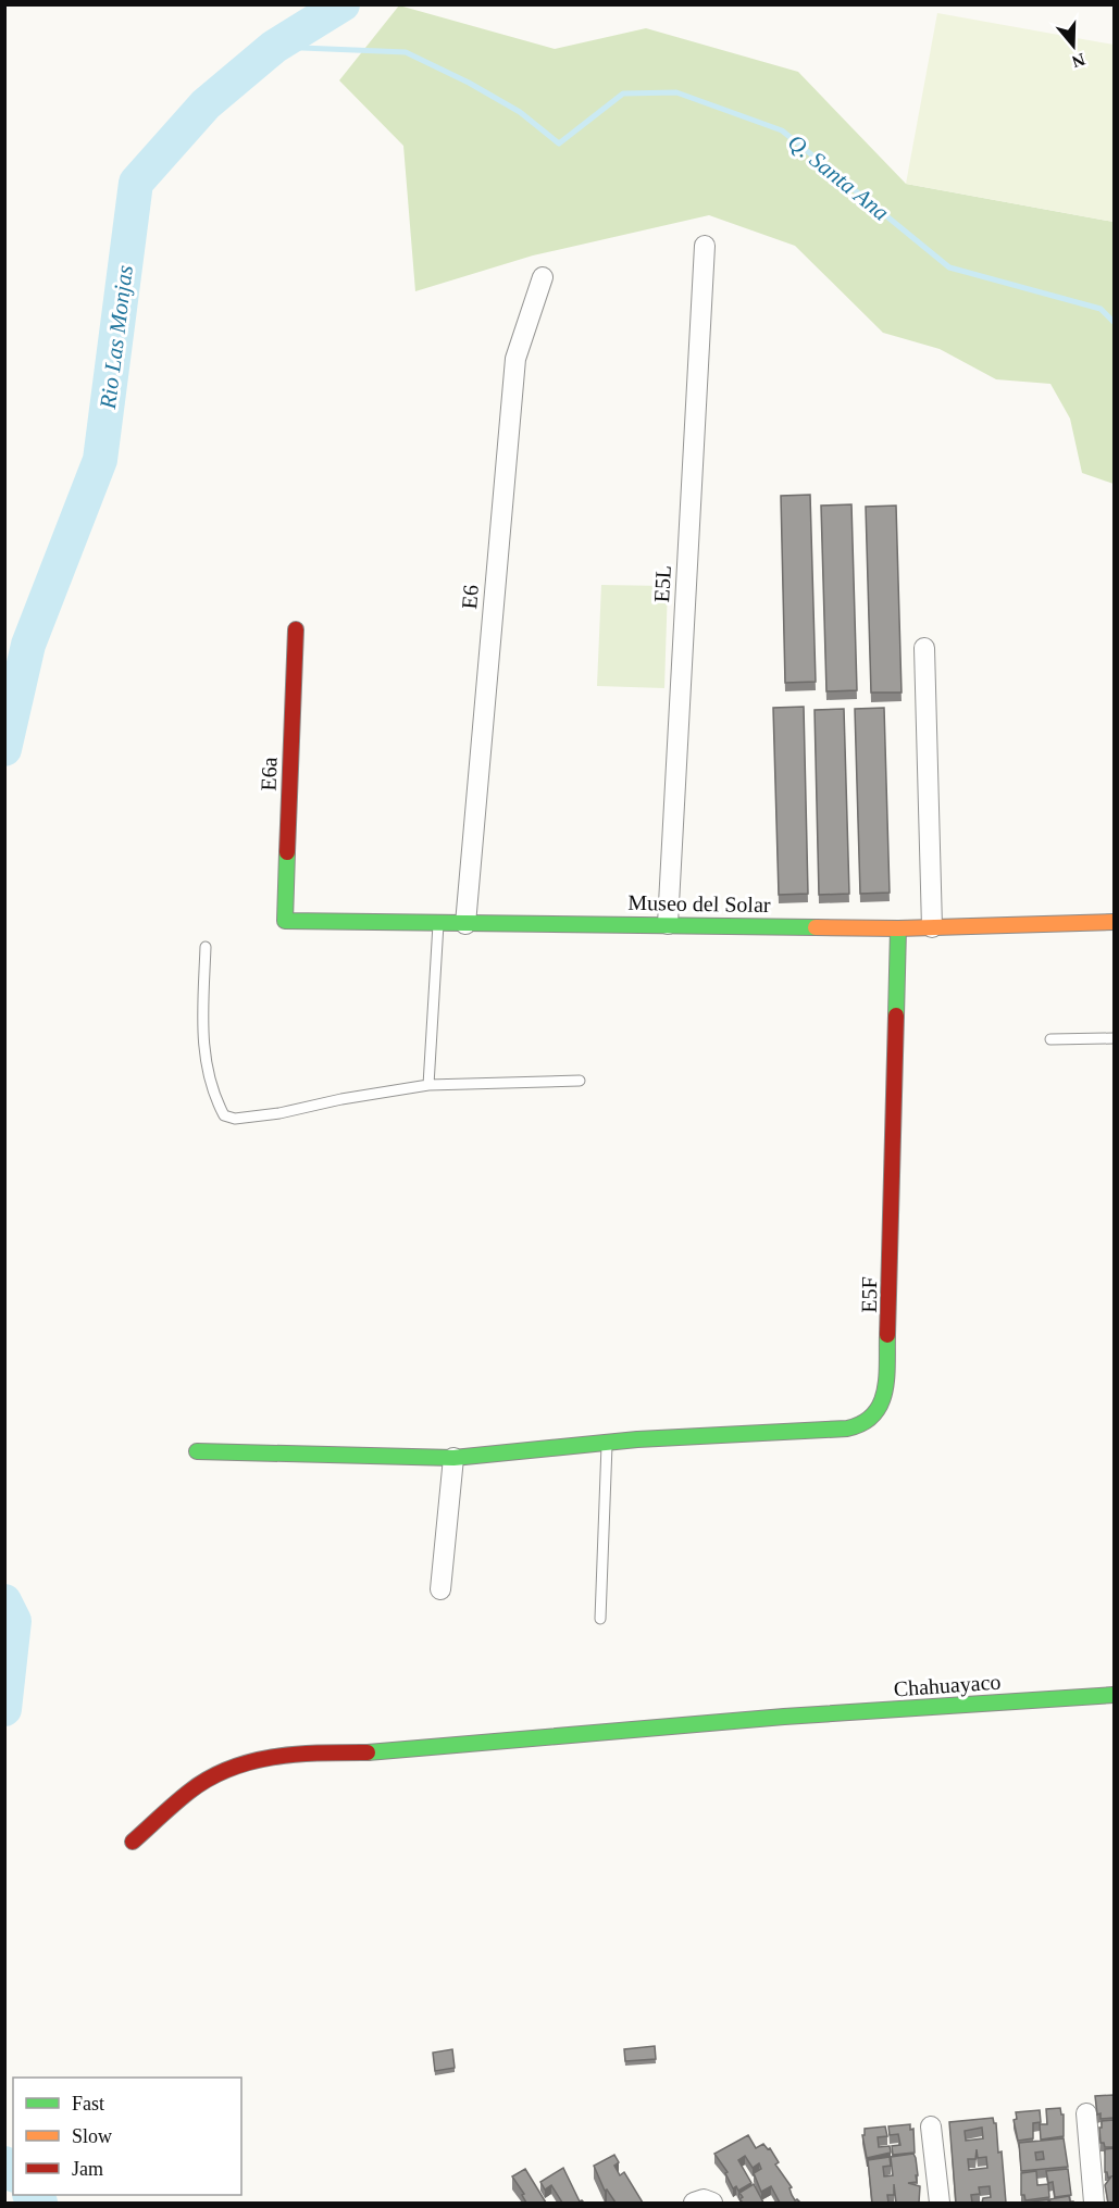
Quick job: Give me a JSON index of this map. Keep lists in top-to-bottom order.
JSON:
{
  "streets": {
    "street": [
      "E5L",
      "E6",
      "E6a",
      "Museo del Solar",
      "E5F",
      "Chahuayaco"
    ]
  },
  "crossings": [
    ["E5L", "Museo del Solar"],
    ["E6", "Museo del Solar"],
    ["E6a", "Museo del Solar"],
    ["Museo del Solar", "E5F"]
  ],
  "water": ["Q. Santa Ana", "Rio Las Monjas"],
  "legend": ["Fast", "Slow", "Jam"],
  "north": "bottom"
}
